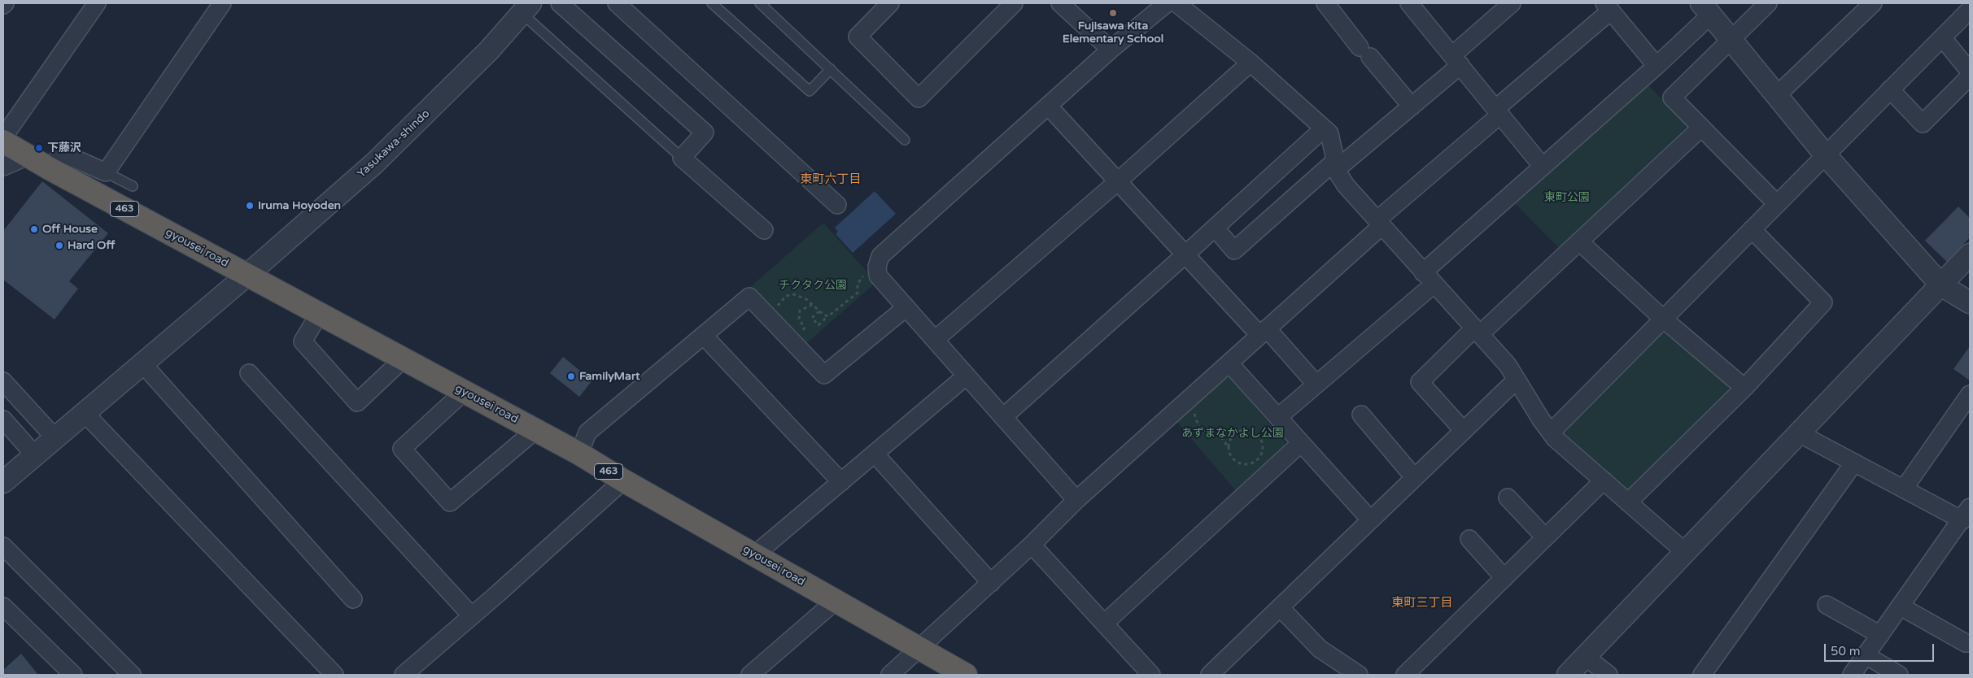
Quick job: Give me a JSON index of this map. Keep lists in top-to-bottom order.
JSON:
{
  "streets": {
    "highway": ["463", "gyousei road"],
    "street": ["Yasukawa-shindo"]
  },
  "crossings": [
    ["Yasukawa-shindo", "gyousei road"]
  ],
  "districts": ["東町六丁目", "東町三丁目"],
  "parks": ["東町公園", "チクタク公園", "あずまなかよし公園"],
  "places": [
    "Fujisawa Kita Elementary School",
    "下藤沢",
    "Iruma Hoyoden",
    "Off House",
    "Hard Off",
    "FamilyMart"
  ],
  "scale_bar": "50 m"
}
